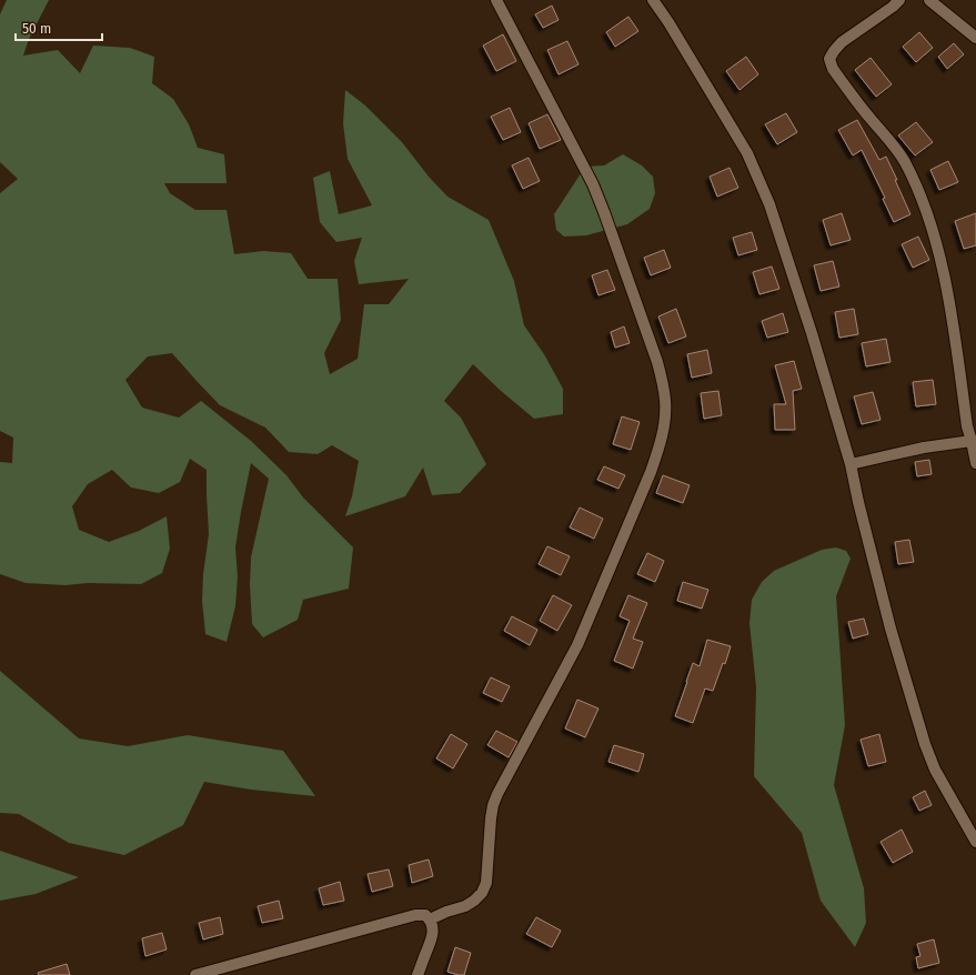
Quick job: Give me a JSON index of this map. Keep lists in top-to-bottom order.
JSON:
{
  "scale_bar": "50 m"
}
